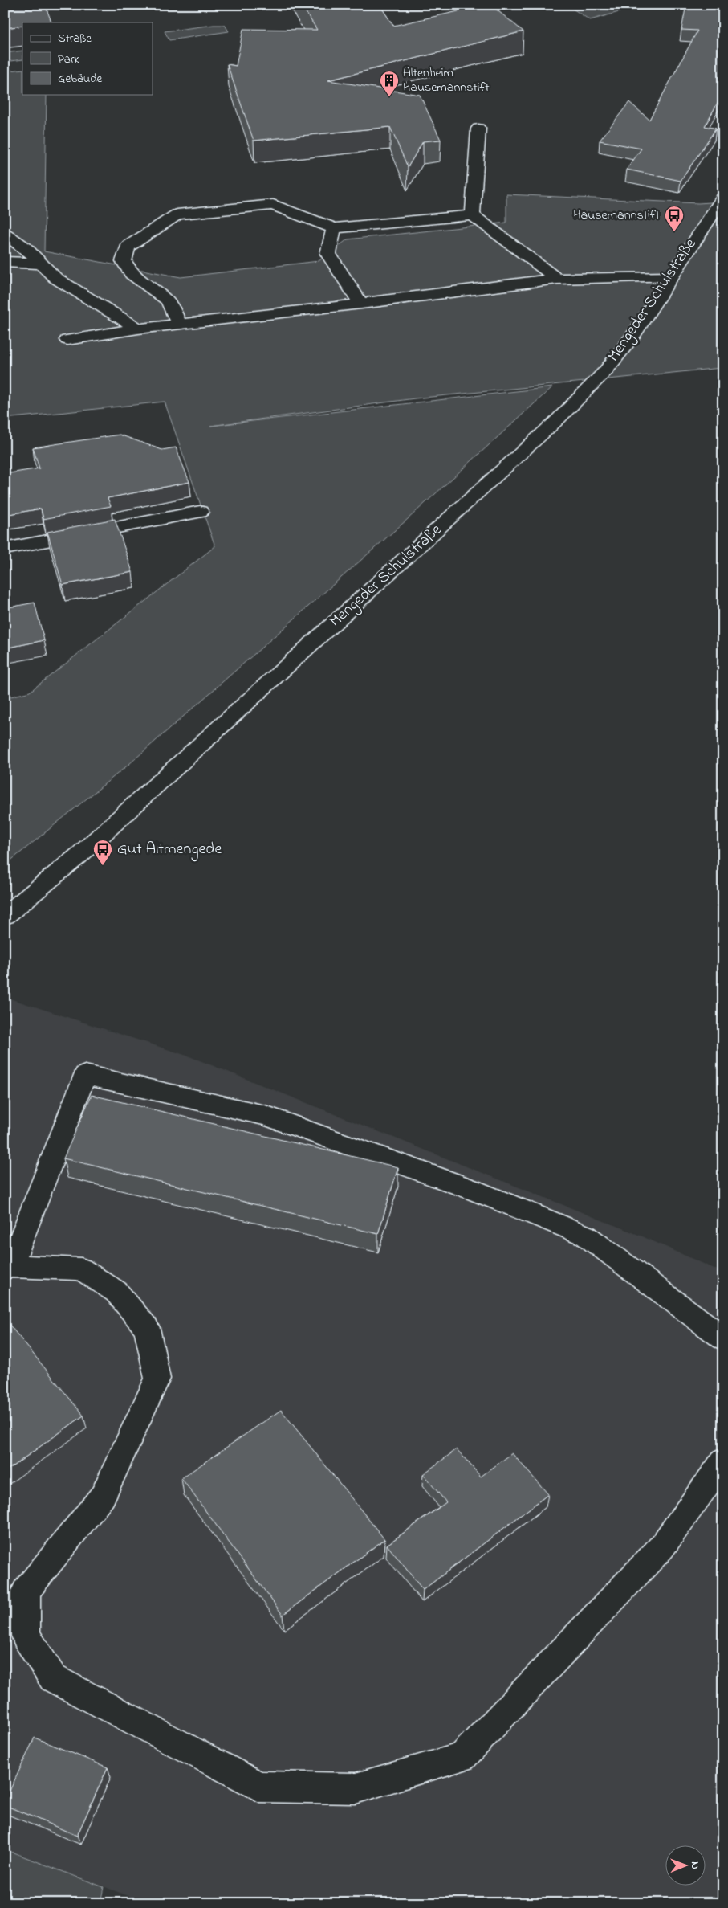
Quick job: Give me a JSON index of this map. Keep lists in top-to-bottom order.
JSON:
{
  "streets": {
    "main road": ["Mengeder Schulstraße"]
  },
  "places": {
    "building": ["Altenheim Hausemannstift"],
    "bus stop": ["Hausemannstift", "Gut Altmengede"]
  },
  "legend": ["Straße", "Park", "Gebäude"],
  "north": "right"
}
